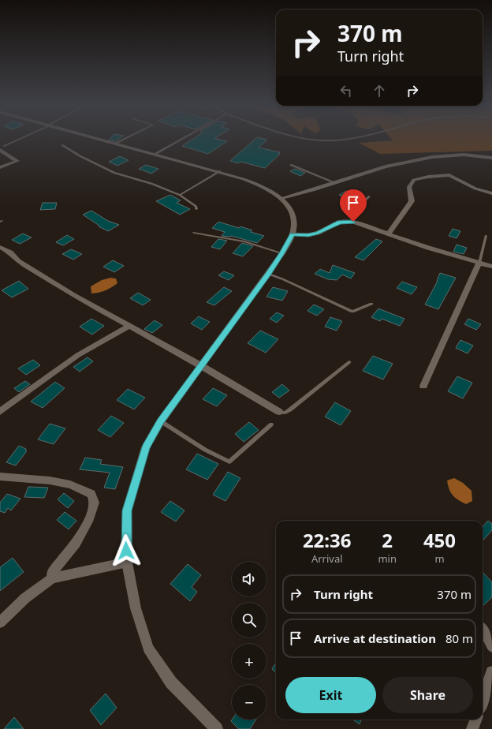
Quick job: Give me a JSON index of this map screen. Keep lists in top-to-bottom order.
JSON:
{
  "page": {
    "turn": ["370 m", "Turn right"],
    "eta": [
      "22:36",
      "Arrival",
      "2",
      "min",
      "450",
      "m"
    ],
    "map_buttons": ["+", "−"],
    "list": [
      {
        "name": "Turn right",
        "value": "370 m"
      },
      {
        "name": "Arrive at destination",
        "value": "80 m"
      }
    ],
    "buttons": ["Exit", "Share"]
  }
}
